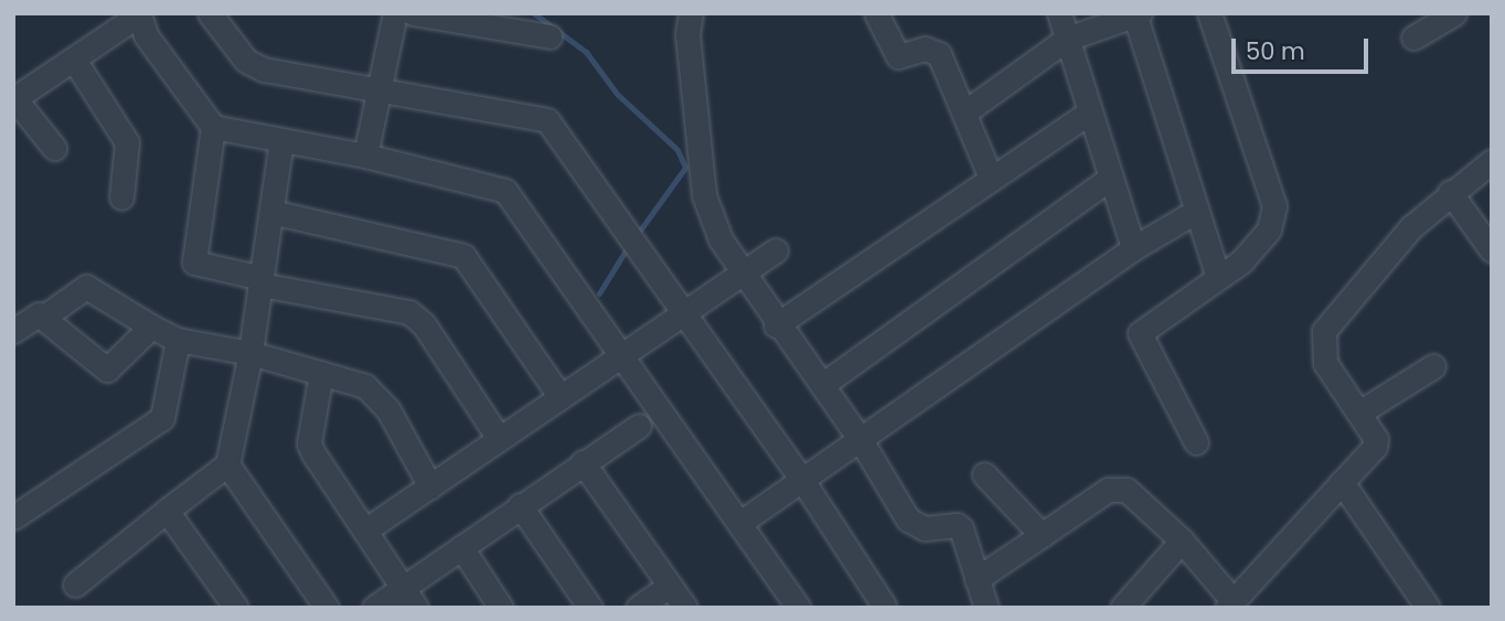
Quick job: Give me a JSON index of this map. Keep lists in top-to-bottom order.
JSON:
{
  "scale_bar": "50 m"
}
